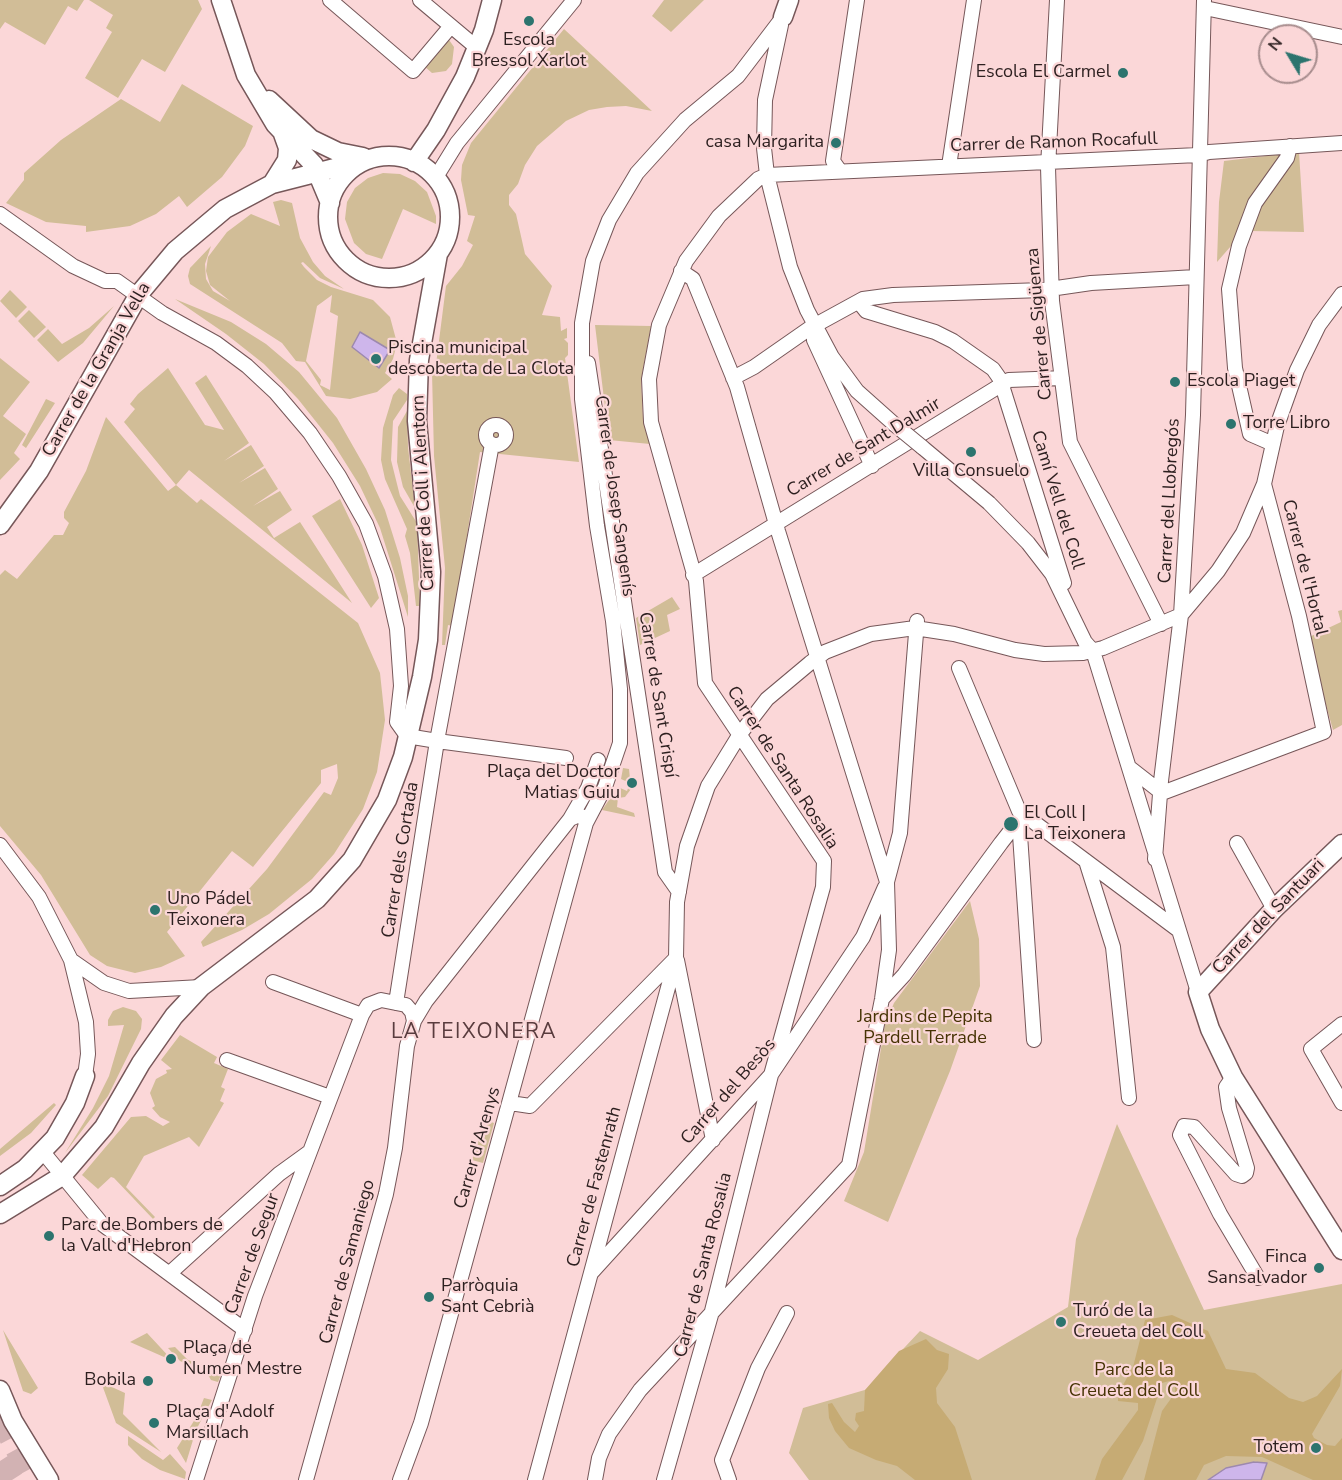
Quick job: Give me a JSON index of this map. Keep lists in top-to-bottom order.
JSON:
{
  "streets": {
    "street": [
      "Carrer de Ramon Rocafull",
      "Carrer de Sigüenza",
      "Carrer de la Granja Vella",
      "Carrer de Sant Dalmir",
      "Carrer de Coll i Alentorn",
      "Carrer de Josep Sangenís",
      "Camí Vell del Coll",
      "Carrer del Llobregós",
      "Carrer de l'Hortal",
      "Carrer de Sant Crispí",
      "Carrer de Santa Rosalia",
      "Carrer dels Cortada",
      "Carrer del Santuari",
      "Carrer del Besòs",
      "Carrer d'Arenys",
      "Carrer de Fastenrath",
      "Carrer de Segur",
      "Carrer de Samaniego"
    ]
  },
  "crossings": [
    ["Carrer de Ramon Rocafull", "Carrer de Sigüenza"],
    ["Carrer de Ramon Rocafull", "Carrer del Llobregós"],
    ["Carrer de Ramon Rocafull", "Carrer de Santa Rosalia"],
    ["Carrer de Sigüenza", "Carrer de Sant Dalmir"],
    ["Carrer de Sigüenza", "Carrer de Fastenrath"],
    ["Carrer de la Granja Vella", "Carrer de Coll i Alentorn"],
    ["Carrer de Sant Dalmir", "Camí Vell del Coll"],
    ["Carrer de Sant Dalmir", "Carrer de Santa Rosalia"],
    ["Carrer de Josep Sangenís", "Carrer de Sant Crispí"],
    ["Carrer de Josep Sangenís", "Carrer d'Arenys"],
    ["Camí Vell del Coll", "Carrer de Fastenrath"],
    ["Carrer del Llobregós", "Carrer de l'Hortal"],
    ["Carrer del Llobregós", "Carrer de Fastenrath"],
    ["Carrer de l'Hortal", "Carrer de Fastenrath"],
    ["Carrer de Sant Crispí", "Carrer de Fastenrath"],
    ["Carrer de Santa Rosalia", "Carrer del Besòs"],
    ["Carrer de Santa Rosalia", "Carrer de Fastenrath"],
    ["Carrer del Besòs", "Carrer de Fastenrath"]
  ],
  "districts": ["LA TEIXONERA"],
  "parks": ["Jardins de Pepita Pardell Terrade", "Parc de la Creueta del Coll"],
  "places": [
    "Escola Bressol Xarlot",
    "Escola El Carmel",
    "casa Margarita",
    "Piscina municipal descoberta de La Clota",
    "Escola Piaget",
    "Torre Libro",
    "Villa Consuelo",
    "Plaça del Doctor Matias Guiu",
    "El Coll | La Teixonera",
    "Uno Pádel Teixonera",
    "Parc de Bombers de la Vall d'Hebron",
    "Finca Sansalvador",
    "Parròquia Sant Cebrià",
    "Turó de la Creueta del Coll",
    "Plaça de Numen Mestre",
    "Bobila",
    "Plaça d'Adolf Marsillach",
    "Totem"
  ],
  "north": "top left"
}
